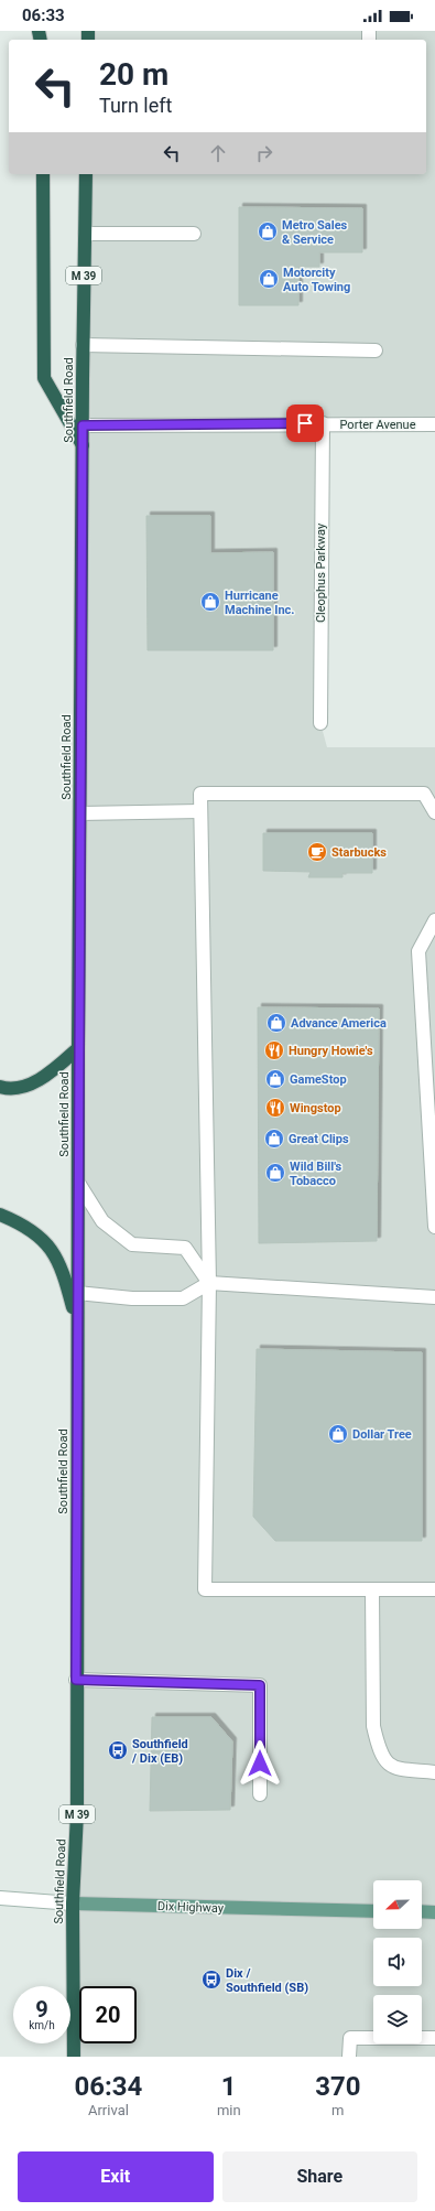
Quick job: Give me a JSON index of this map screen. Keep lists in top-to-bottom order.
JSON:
{
  "streets": {
    "highway": ["M 39", "Southfield Road"],
    "main road": ["Dix Highway"],
    "street": ["Porter Avenue", "Cleophus Parkway"]
  },
  "crossings": [
    ["Southfield Road", "Porter Avenue"],
    ["Southfield Road", "Dix Highway"],
    ["Porter Avenue", "Cleophus Parkway"]
  ],
  "places": {
    "shop": [
      "Metro Sales & Service",
      "Motorcity Auto Towing",
      "Hurricane Machine Inc.",
      "Advance America",
      "GameStop",
      "Great Clips",
      "Wild Bill's Tobacco",
      "Dollar Tree"
    ],
    "cafe": ["Starbucks"],
    "restaurant": ["Hungry Howie's", "Wingstop"],
    "bus stop": ["Southfield / Dix (EB)", "Dix / Southfield (SB)"]
  },
  "north": "left",
  "page": {
    "status": "06:33",
    "turn": ["20 m", "Turn left"],
    "speed": "9 km/h",
    "limit": "20",
    "eta": [
      "06:34",
      "Arrival",
      "1",
      "min",
      "370",
      "m"
    ],
    "buttons": ["Exit", "Share"]
  }
}
